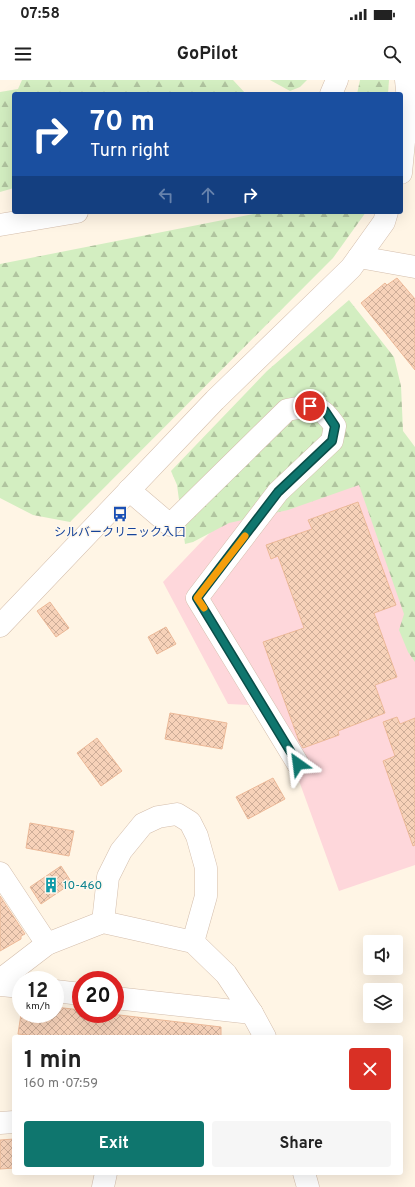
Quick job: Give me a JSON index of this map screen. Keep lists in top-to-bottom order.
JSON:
{
  "places": {
    "bus stop": ["シルバークリニック入口"],
    "building": ["10-460"]
  },
  "page": {
    "status": "07:58",
    "header": "GoPilot",
    "turn": ["70 m", "Turn right"],
    "speed": "12 km/h",
    "limit": "20",
    "heading": ["1 min", "160 m · 07:59"],
    "buttons": ["Exit", "Share"]
  }
}
